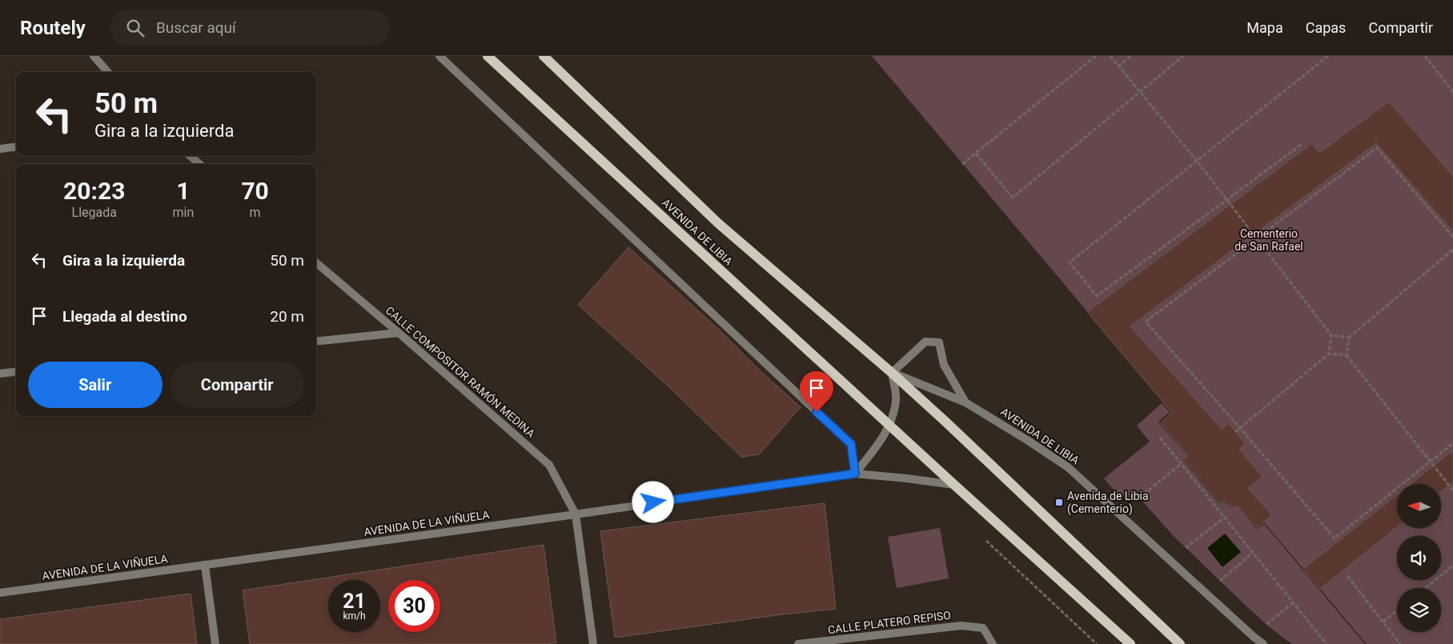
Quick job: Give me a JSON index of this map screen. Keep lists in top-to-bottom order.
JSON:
{
  "streets": {
    "main road": ["AVENIDA DE LIBIA"],
    "street": ["CALLE COMPOSITOR RAMÓN MEDINA", "AVENIDA DE LA VIÑUELA", "CALLE PLATERO REPISO"]
  },
  "crossings": [
    ["AVENIDA DE LIBIA", "AVENIDA DE LA VIÑUELA"],
    ["CALLE COMPOSITOR RAMÓN MEDINA", "AVENIDA DE LA VIÑUELA"]
  ],
  "parks": ["Cementerio de San Rafael"],
  "places": {
    "transit": ["Avenida de Libia (Cementerio)"]
  },
  "north": "left",
  "page": {
    "header": "Routely",
    "search": "Buscar aquí",
    "nav": ["Mapa", "Capas", "Compartir"],
    "turn": ["50 m", "Gira a la izquierda"],
    "eta": [
      "20:23",
      "Llegada",
      "1",
      "min",
      "70",
      "m"
    ],
    "list": [
      {
        "name": "Gira a la izquierda",
        "value": "50 m"
      },
      {
        "name": "Llegada al destino",
        "value": "20 m"
      }
    ],
    "buttons": ["Salir", "Compartir"],
    "speed": "21 km/h",
    "limit": "30"
  }
}
